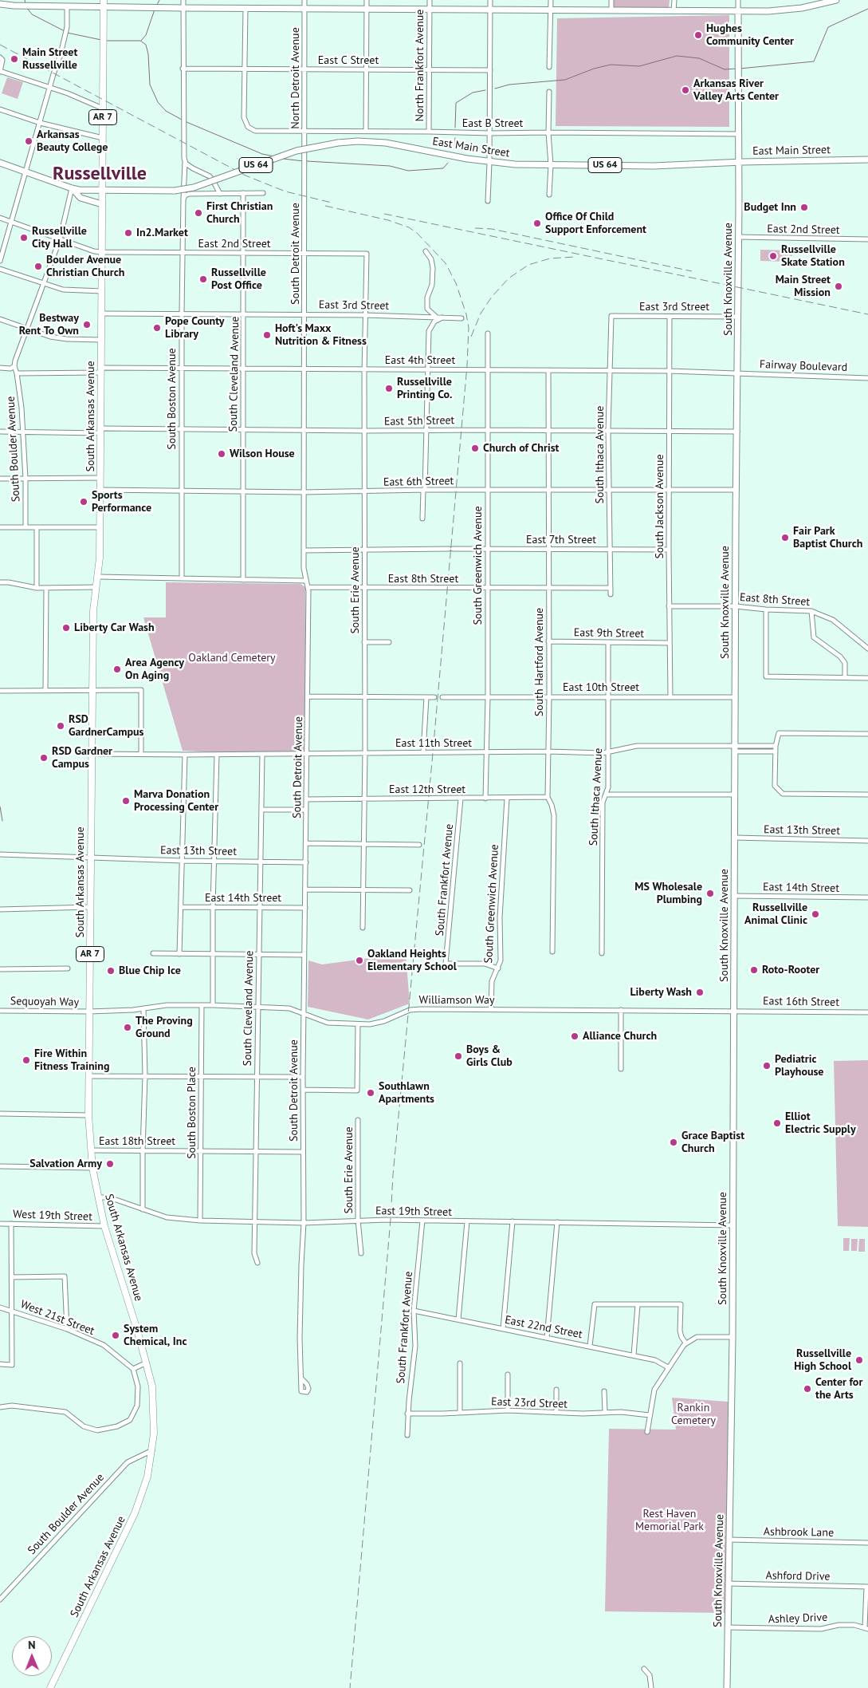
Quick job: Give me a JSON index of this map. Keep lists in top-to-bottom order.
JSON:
{
  "streets": {
    "highway": ["AR 7", "South Arkansas Avenue"],
    "main road": ["East Main Street", "US 64", "South Knoxville Avenue"],
    "street": [
      "East C Street",
      "North Frankfort Avenue",
      "North Detroit Avenue",
      "East B Street",
      "East 2nd Street",
      "South Detroit Avenue",
      "East 3rd Street",
      "East 4th Street",
      "Fairway Boulevard",
      "South Cleveland Avenue",
      "South Boston Avenue",
      "East 5th Street",
      "South Boulder Avenue",
      "South Ithaca Avenue",
      "East 6th Street",
      "South Jackson Avenue",
      "East 7th Street",
      "South Greenwich Avenue",
      "East 8th Street",
      "South Erie Avenue",
      "East 9th Street",
      "South Hartford Avenue",
      "East 10th Street",
      "East 11th Street",
      "East 12th Street",
      "East 13th Street",
      "South Frankfort Avenue",
      "East 14th Street",
      "Williamson Way",
      "Sequoyah Way",
      "East 16th Street",
      "South Boston Place",
      "East 18th Street",
      "East 19th Street",
      "West 19th Street",
      "West 21st Street",
      "East 22nd Street",
      "East 23rd Street",
      "Ashbrook Lane",
      "Ashford Drive",
      "Ashley Drive"
    ]
  },
  "crossings": [
    ["East C Street", "North Frankfort Avenue"],
    ["East C Street", "North Detroit Avenue"],
    ["East C Street", "East B Street"],
    ["East C Street", "South Boston Avenue"],
    ["North Frankfort Avenue", "East B Street"],
    ["North Detroit Avenue", "East B Street"],
    ["North Detroit Avenue", "South Detroit Avenue"],
    ["AR 7", "East Main Street"],
    ["AR 7", "US 64"],
    ["AR 7", "South Arkansas Avenue"],
    ["East B Street", "South Knoxville Avenue"],
    ["East Main Street", "US 64"],
    ["East Main Street", "South Knoxville Avenue"],
    ["East Main Street", "South Arkansas Avenue"],
    ["US 64", "South Arkansas Avenue"],
    ["East 2nd Street", "South Detroit Avenue"],
    ["East 2nd Street", "South Knoxville Avenue"],
    ["East 2nd Street", "South Cleveland Avenue"],
    ["East 2nd Street", "South Boston Avenue"],
    ["East 2nd Street", "South Arkansas Avenue"],
    ["East 2nd Street", "South Erie Avenue"],
    ["South Detroit Avenue", "East 3rd Street"],
    ["South Detroit Avenue", "East 4th Street"],
    ["South Detroit Avenue", "East 5th Street"],
    ["South Detroit Avenue", "East 6th Street"],
    ["South Detroit Avenue", "East 7th Street"],
    ["South Detroit Avenue", "East 8th Street"],
    ["South Detroit Avenue", "East 11th Street"],
    ["South Detroit Avenue", "East 12th Street"],
    ["South Detroit Avenue", "East 13th Street"],
    ["South Detroit Avenue", "East 14th Street"],
    ["South Detroit Avenue", "Williamson Way"],
    ["South Detroit Avenue", "East 18th Street"],
    ["South Detroit Avenue", "East 19th Street"],
    ["South Knoxville Avenue", "East 3rd Street"],
    ["South Knoxville Avenue", "East 4th Street"],
    ["South Knoxville Avenue", "Fairway Boulevard"],
    ["South Knoxville Avenue", "East 5th Street"],
    ["South Knoxville Avenue", "East 6th Street"],
    ["South Knoxville Avenue", "East 8th Street"],
    ["South Knoxville Avenue", "East 10th Street"],
    ["South Knoxville Avenue", "East 11th Street"],
    ["South Knoxville Avenue", "East 13th Street"],
    ["South Knoxville Avenue", "East 14th Street"],
    ["South Knoxville Avenue", "Williamson Way"],
    ["South Knoxville Avenue", "East 16th Street"],
    ["South Knoxville Avenue", "East 19th Street"],
    ["South Knoxville Avenue", "Ashbrook Lane"],
    ["South Knoxville Avenue", "Ashford Drive"],
    ["South Knoxville Avenue", "Ashley Drive"],
    ["East 3rd Street", "South Cleveland Avenue"],
    ["East 3rd Street", "South Boston Avenue"],
    ["East 3rd Street", "South Arkansas Avenue"],
    ["East 3rd Street", "South Ithaca Avenue"],
    ["East 3rd Street", "South Jackson Avenue"],
    ["East 3rd Street", "South Erie Avenue"],
    ["East 4th Street", "Fairway Boulevard"],
    ["East 4th Street", "South Cleveland Avenue"],
    ["East 4th Street", "South Boston Avenue"],
    ["East 4th Street", "South Arkansas Avenue"],
    ["East 4th Street", "South Boulder Avenue"],
    ["East 4th Street", "South Ithaca Avenue"],
    ["East 4th Street", "South Jackson Avenue"],
    ["East 4th Street", "South Greenwich Avenue"],
    ["East 4th Street", "South Erie Avenue"],
    ["East 4th Street", "South Hartford Avenue"],
    ["South Cleveland Avenue", "East 5th Street"],
    ["South Cleveland Avenue", "East 6th Street"],
    ["South Cleveland Avenue", "East 11th Street"],
    ["South Cleveland Avenue", "East 13th Street"],
    ["South Cleveland Avenue", "East 14th Street"],
    ["South Cleveland Avenue", "Williamson Way"],
    ["South Cleveland Avenue", "East 18th Street"],
    ["South Cleveland Avenue", "East 19th Street"],
    ["South Boston Avenue", "East 5th Street"],
    ["South Boston Avenue", "East 6th Street"],
    ["South Arkansas Avenue", "East 5th Street"],
    ["South Arkansas Avenue", "South Boulder Avenue"],
    ["South Arkansas Avenue", "East 6th Street"],
    ["South Arkansas Avenue", "East 11th Street"],
    ["South Arkansas Avenue", "East 13th Street"],
    ["South Arkansas Avenue", "Williamson Way"],
    ["South Arkansas Avenue", "Sequoyah Way"],
    ["South Arkansas Avenue", "East 18th Street"],
    ["South Arkansas Avenue", "East 19th Street"],
    ["South Arkansas Avenue", "West 19th Street"],
    ["East 5th Street", "South Boulder Avenue"],
    ["East 5th Street", "South Ithaca Avenue"],
    ["East 5th Street", "South Jackson Avenue"],
    ["East 5th Street", "South Greenwich Avenue"],
    ["East 5th Street", "South Erie Avenue"],
    ["East 5th Street", "South Hartford Avenue"],
    ["South Ithaca Avenue", "East 6th Street"],
    ["South Ithaca Avenue", "East 7th Street"],
    ["South Ithaca Avenue", "East 8th Street"],
    ["South Ithaca Avenue", "East 9th Street"],
    ["South Ithaca Avenue", "East 10th Street"],
    ["South Ithaca Avenue", "East 11th Street"],
    ["East 6th Street", "South Jackson Avenue"],
    ["East 6th Street", "South Greenwich Avenue"],
    ["East 6th Street", "South Erie Avenue"],
    ["East 6th Street", "South Hartford Avenue"],
    ["South Jackson Avenue", "East 7th Street"],
    ["South Jackson Avenue", "East 8th Street"],
    ["South Jackson Avenue", "East 9th Street"],
    ["South Jackson Avenue", "East 10th Street"],
    ["East 7th Street", "South Greenwich Avenue"],
    ["East 7th Street", "South Erie Avenue"],
    ["East 7th Street", "South Hartford Avenue"],
    ["South Greenwich Avenue", "East 8th Street"],
    ["South Greenwich Avenue", "East 10th Street"],
    ["South Greenwich Avenue", "East 11th Street"],
    ["South Greenwich Avenue", "East 12th Street"],
    ["South Greenwich Avenue", "South Frankfort Avenue"],
    ["South Greenwich Avenue", "Williamson Way"],
    ["East 8th Street", "South Erie Avenue"],
    ["East 8th Street", "South Hartford Avenue"],
    ["South Erie Avenue", "East 11th Street"],
    ["South Erie Avenue", "East 12th Street"],
    ["South Erie Avenue", "East 19th Street"],
    ["East 9th Street", "South Hartford Avenue"],
    ["South Hartford Avenue", "East 10th Street"],
    ["South Hartford Avenue", "East 11th Street"],
    ["South Hartford Avenue", "East 12th Street"],
    ["East 12th Street", "South Frankfort Avenue"],
    ["South Frankfort Avenue", "East 19th Street"],
    ["South Frankfort Avenue", "East 22nd Street"],
    ["South Frankfort Avenue", "East 23rd Street"],
    ["Williamson Way", "Sequoyah Way"],
    ["Williamson Way", "East 16th Street"],
    ["Williamson Way", "South Boston Place"],
    ["South Boston Place", "East 18th Street"],
    ["South Boston Place", "East 19th Street"]
  ],
  "districts": ["Russellville"],
  "parks": ["Oakland Cemetery", "Rankin Cemetery", "Rest Haven Memorial Park"],
  "places": [
    "Hughes Community Center",
    "Main Street Russellville",
    "Arkansas River Valley Arts Center",
    "Arkansas Beauty College",
    "Budget Inn",
    "First Christian Church",
    "Office Of Child Support Enforcement",
    "In2.Market",
    "Russellville City Hall",
    "Russellville Skate Station",
    "Boulder Avenue Christian Church",
    "Russellville Post Office",
    "Main Street Mission",
    "Bestway Rent To Own",
    "Pope County Library",
    "Hoft's Maxx Nutrition & Fitness",
    "Russellville Printing Co.",
    "Church of Christ",
    "Wilson House",
    "Sports Performance",
    "Fair Park Baptist Church",
    "Liberty Car Wash",
    "Area Agency On Aging",
    "RSD GardnerCampus",
    "RSD Gardner Campus",
    "Marva Donation Processing Center",
    "MS Wholesale Plumbing",
    "Russellville Animal Clinic",
    "Oakland Heights Elementary School",
    "Roto-Rooter",
    "Blue Chip Ice",
    "Liberty Wash",
    "The Proving Ground",
    "Alliance Church",
    "Boys & Girls Club",
    "Fire Within Fitness Training",
    "Pediatric Playhouse",
    "Southlawn Apartments",
    "Elliot Electric Supply",
    "Grace Baptist Church",
    "Salvation Army",
    "System Chemical, Inc",
    "Russellville High School",
    "Center for the Arts"
  ],
  "north": "top"
}
